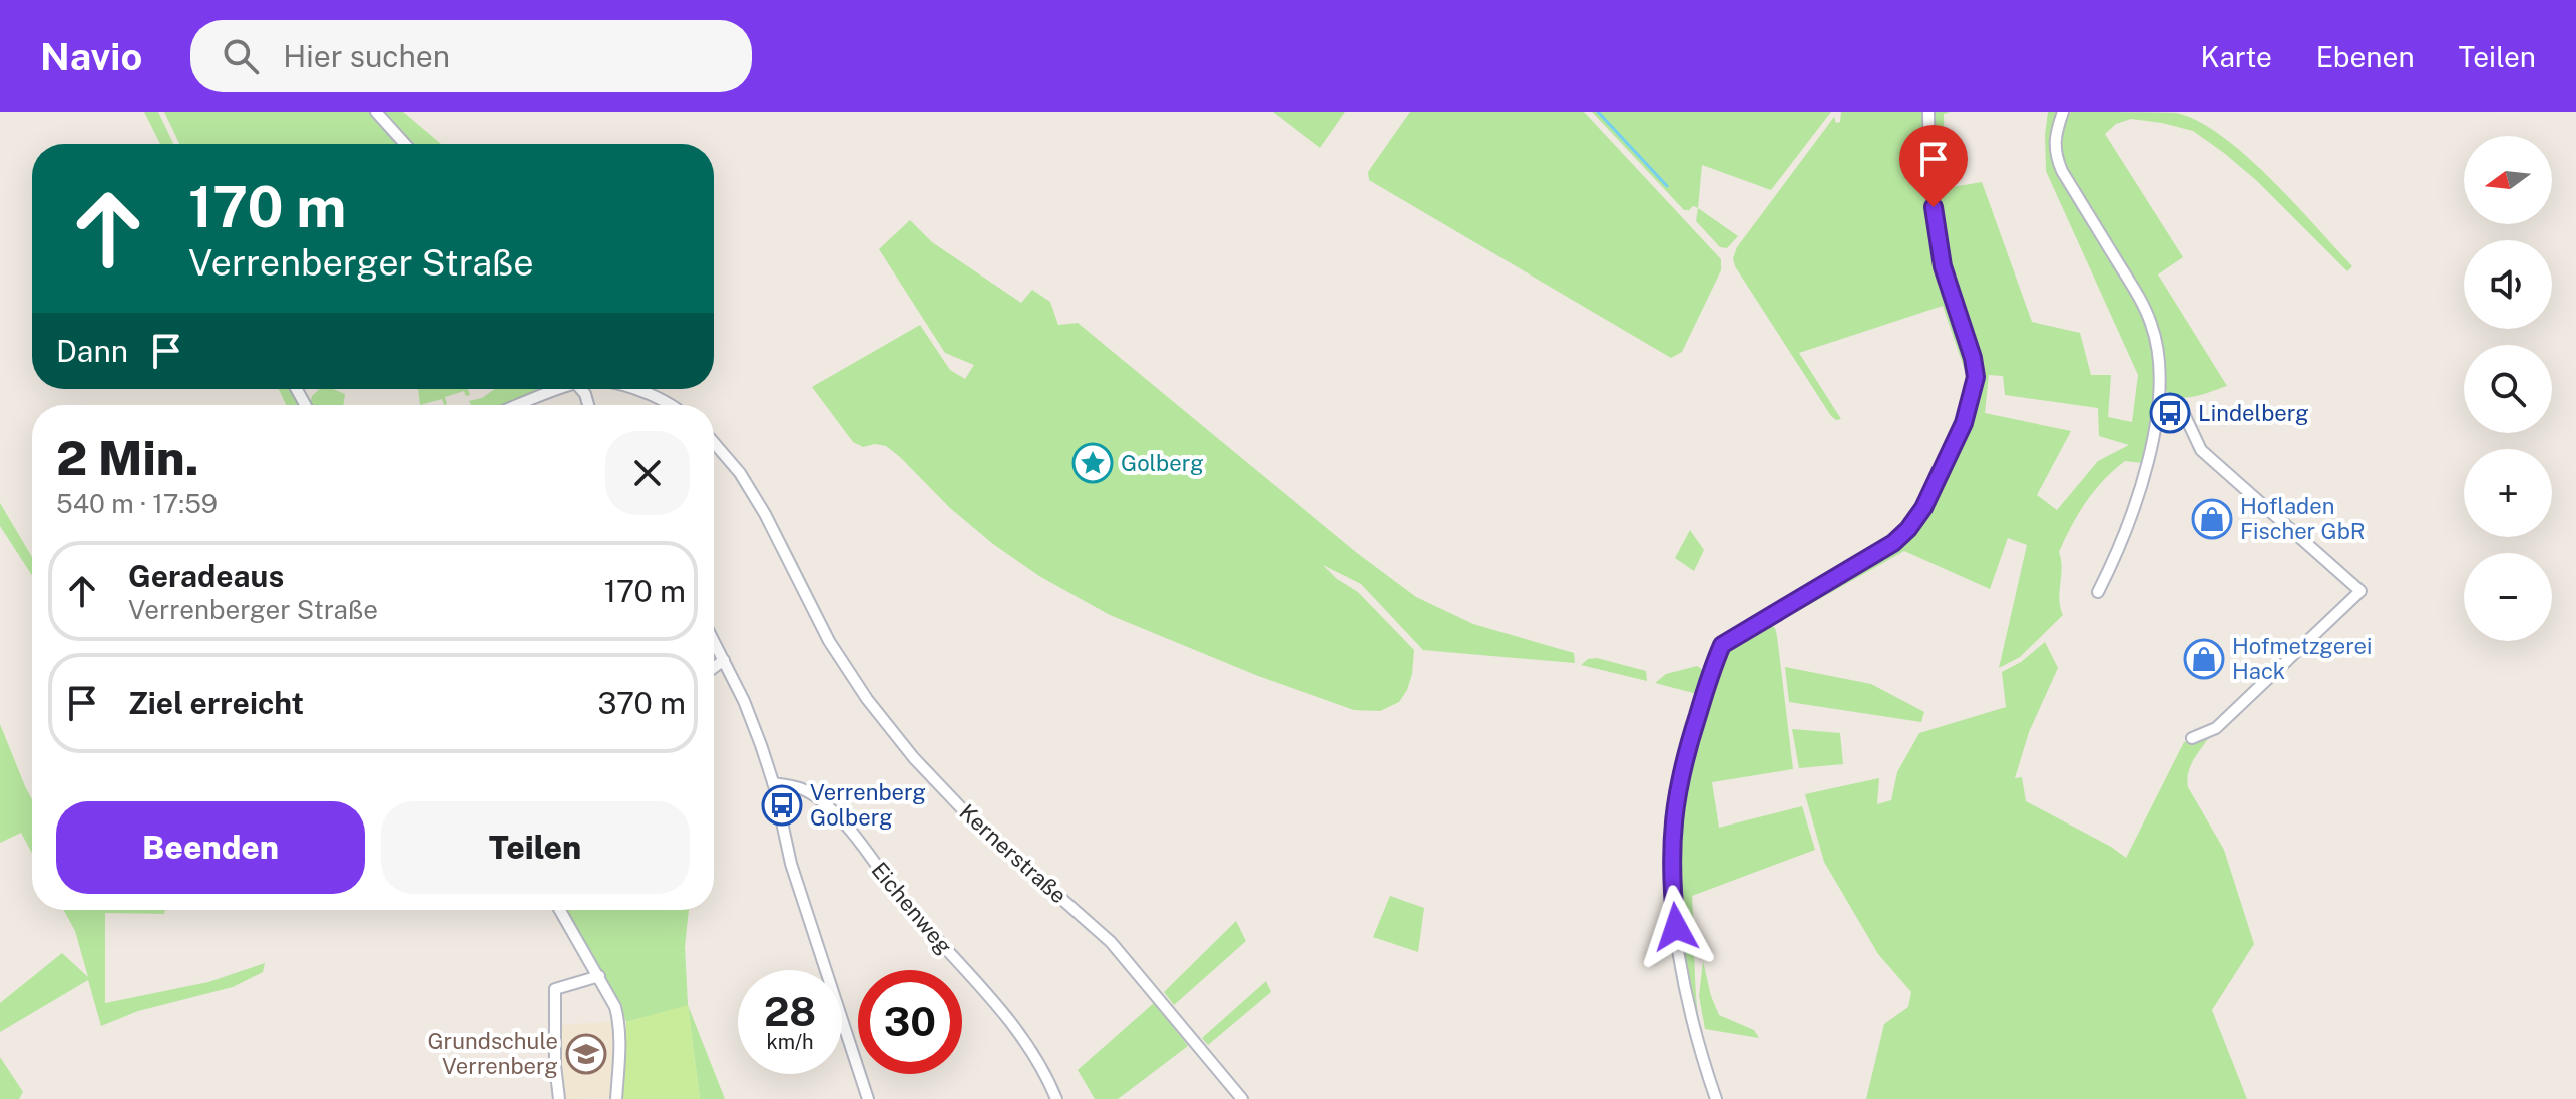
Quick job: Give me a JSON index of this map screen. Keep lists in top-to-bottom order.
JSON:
{
  "streets": {
    "street": ["Kernerstraße", "Eichenweg"]
  },
  "places": {
    "bus stop": ["Lindelberg", "Verrenberg Golberg"],
    "place": ["Golberg"],
    "shop": ["Hofladen Fischer GbR", "Hofmetzgerei Hack"],
    "school or university": ["Grundschule Verrenberg"]
  },
  "north": "left",
  "page": {
    "header": "Navio",
    "search": "Hier suchen",
    "nav": ["Karte", "Ebenen", "Teilen"],
    "map_buttons": ["+", "−"],
    "turn": ["170 m", "Verrenberger Straße"],
    "then": "Dann",
    "heading": ["2 Min.", "540 m · 17:59"],
    "list": [
      {
        "name": "Geradeaus",
        "note": "Verrenberger Straße",
        "value": "170 m"
      },
      {
        "name": "Ziel erreicht",
        "value": "370 m"
      }
    ],
    "buttons": ["Beenden", "Teilen"],
    "speed": "28 km/h",
    "limit": "30"
  }
}
